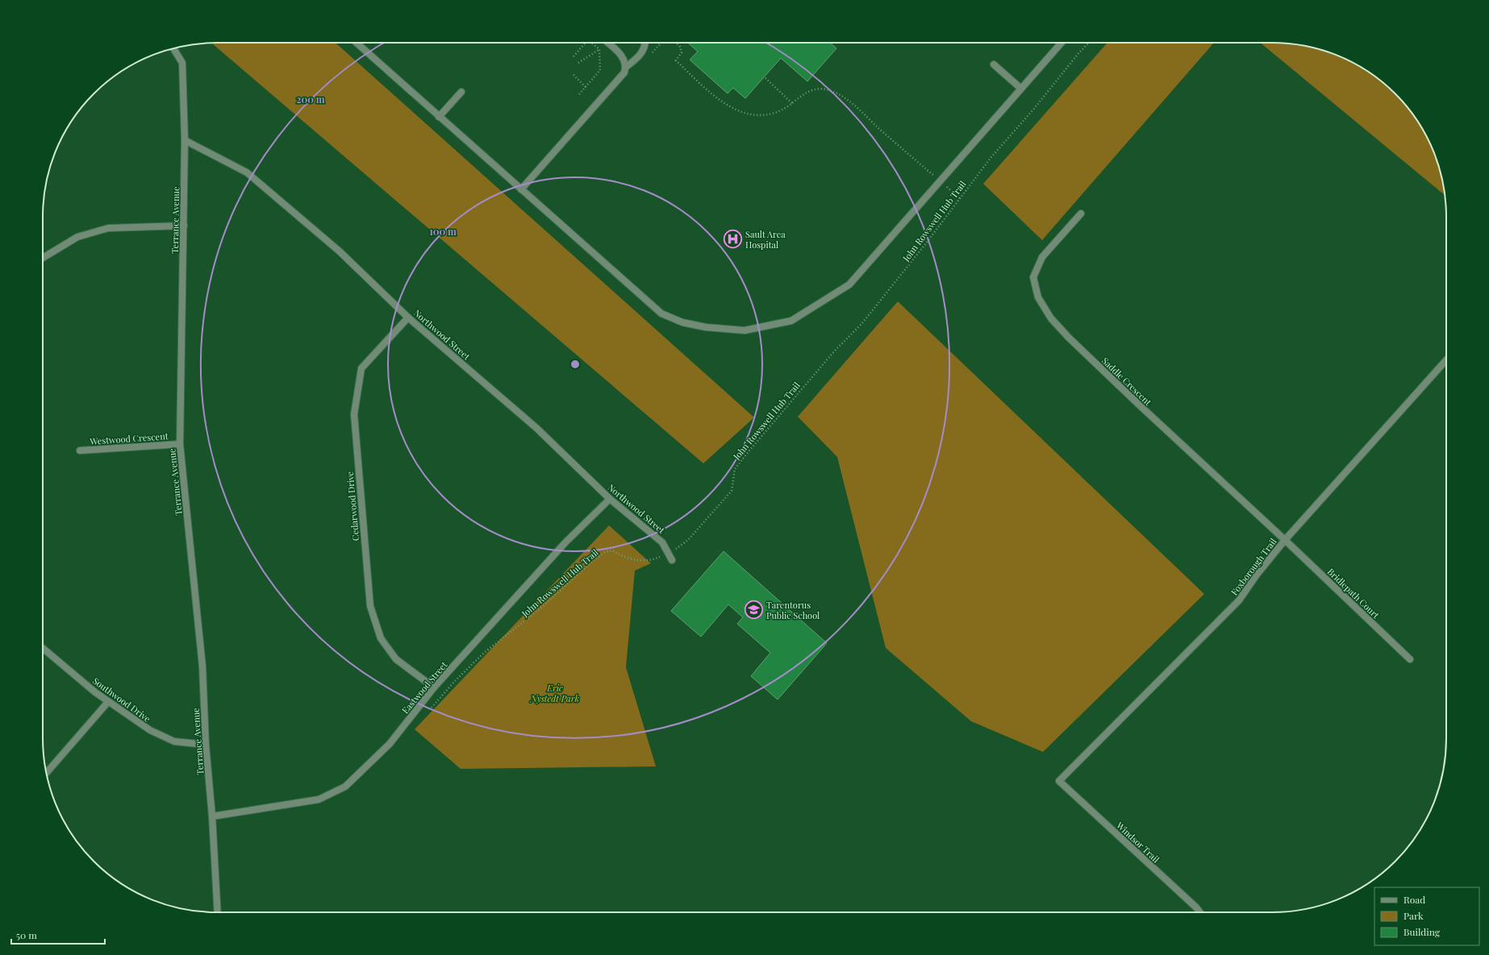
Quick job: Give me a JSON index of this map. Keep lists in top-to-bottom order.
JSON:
{
  "streets": {
    "street": [
      "Terrance Avenue",
      "Northwood Street",
      "Saddle Crescent",
      "Westwood Crescent",
      "Cedarwood Drive",
      "Foxborough Trail",
      "Bridlepath Court",
      "Eastwood Street",
      "Southwood Drive",
      "Windsor Trail"
    ],
    "path": ["John Rowswell Hub Trail"]
  },
  "crossings": [
    ["Terrance Avenue", "Northwood Street"],
    ["Terrance Avenue", "Westwood Crescent"],
    ["Terrance Avenue", "Eastwood Street"],
    ["Terrance Avenue", "Southwood Drive"],
    ["John Rowswell Hub Trail", "Northwood Street"],
    ["Northwood Street", "Cedarwood Drive"],
    ["Northwood Street", "Eastwood Street"],
    ["Saddle Crescent", "Foxborough Trail"],
    ["Saddle Crescent", "Bridlepath Court"],
    ["Cedarwood Drive", "Eastwood Street"],
    ["Foxborough Trail", "Bridlepath Court"],
    ["Foxborough Trail", "Windsor Trail"]
  ],
  "parks": ["Eric Nystedt Park"],
  "places": {
    "hospital": ["Sault Area Hospital"],
    "school or university": ["Tarentorus Public School"]
  },
  "legend": ["Road", "Park", "Building"],
  "scale_bar": "50 m",
  "rings": ["200 m", "100 m"]
}
